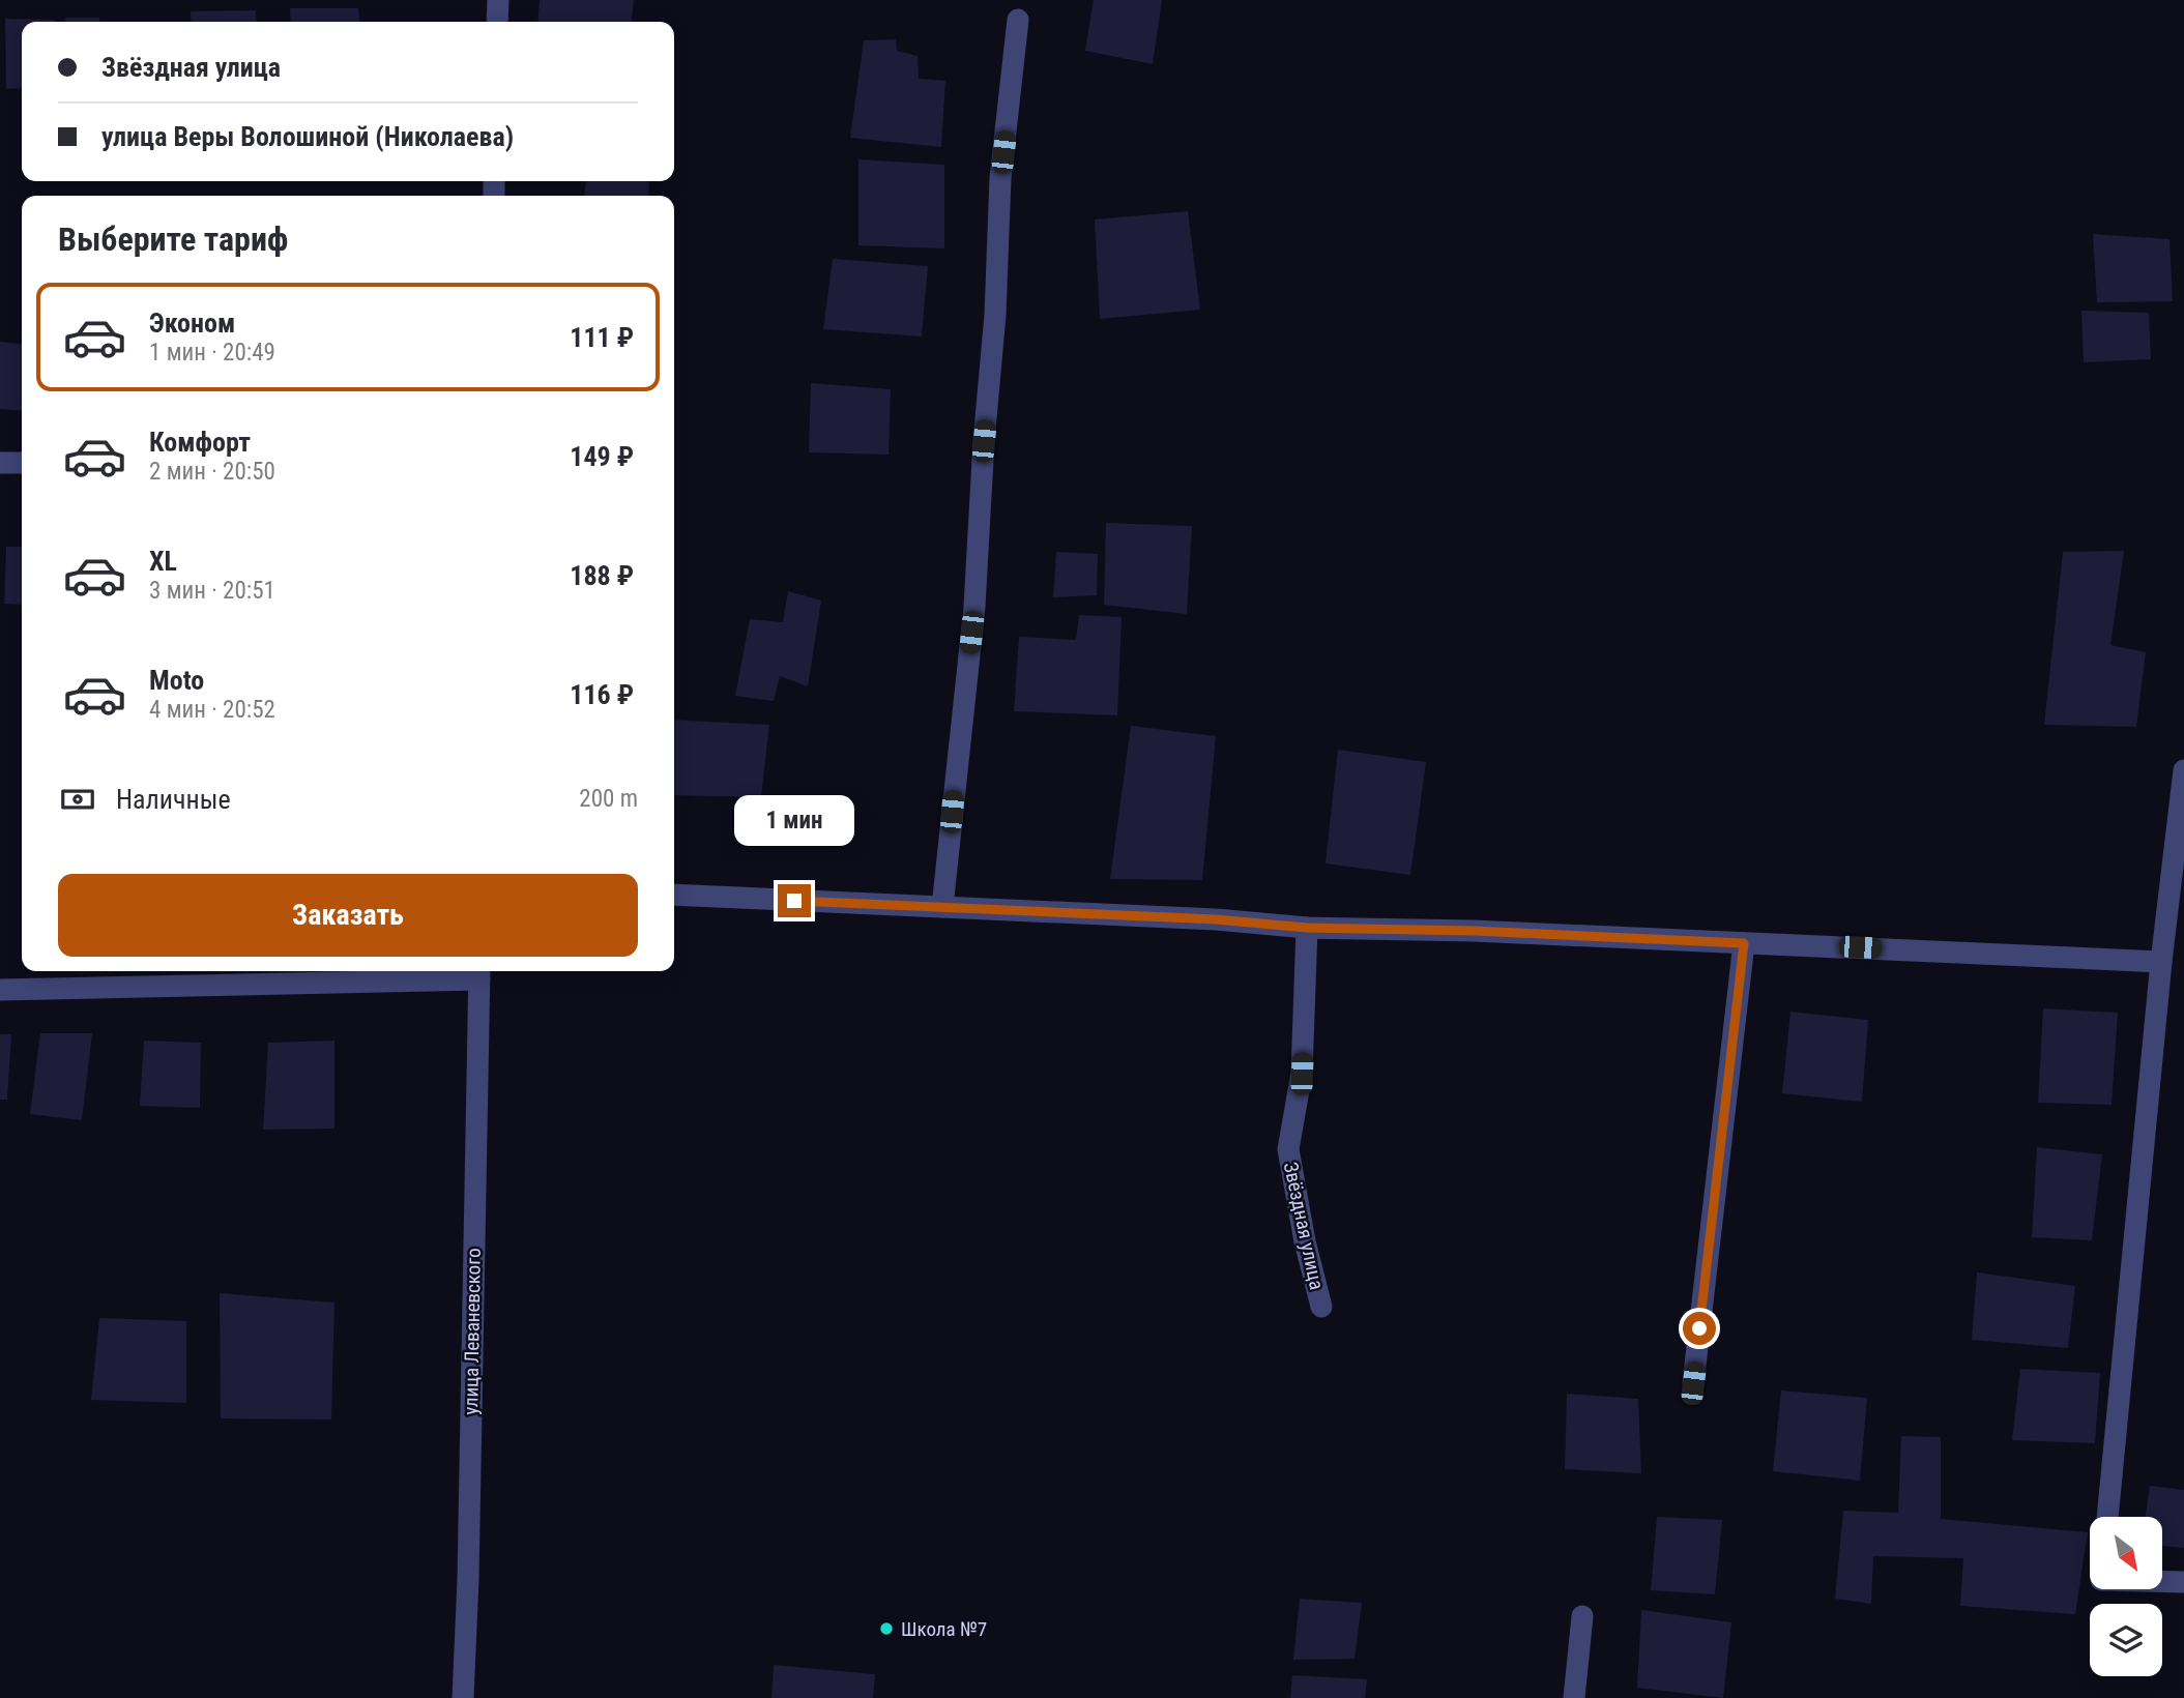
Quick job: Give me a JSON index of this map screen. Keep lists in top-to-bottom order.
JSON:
{
  "streets": {
    "street": ["Звёздная улица", "улица Леваневского"]
  },
  "places": ["Школа №7"],
  "north": "bottom right",
  "page": {
    "banner": ["Звёздная улица", "улица Веры Волошиной (Николаева)"],
    "heading": "Выберите тариф",
    "list": [
      {
        "name": "Эконом",
        "note": "1 мин · 20:49",
        "value": "111 ₽"
      },
      {
        "name": "Комфорт",
        "note": "2 мин · 20:50",
        "value": "149 ₽"
      },
      {
        "name": "XL",
        "note": "3 мин · 20:51",
        "value": "188 ₽"
      },
      {
        "name": "Moto",
        "note": "4 мин · 20:52",
        "value": "116 ₽"
      }
    ],
    "pay": ["Наличные", "200 m"],
    "bubble": "1 мин",
    "buttons": "Заказать"
  }
}
